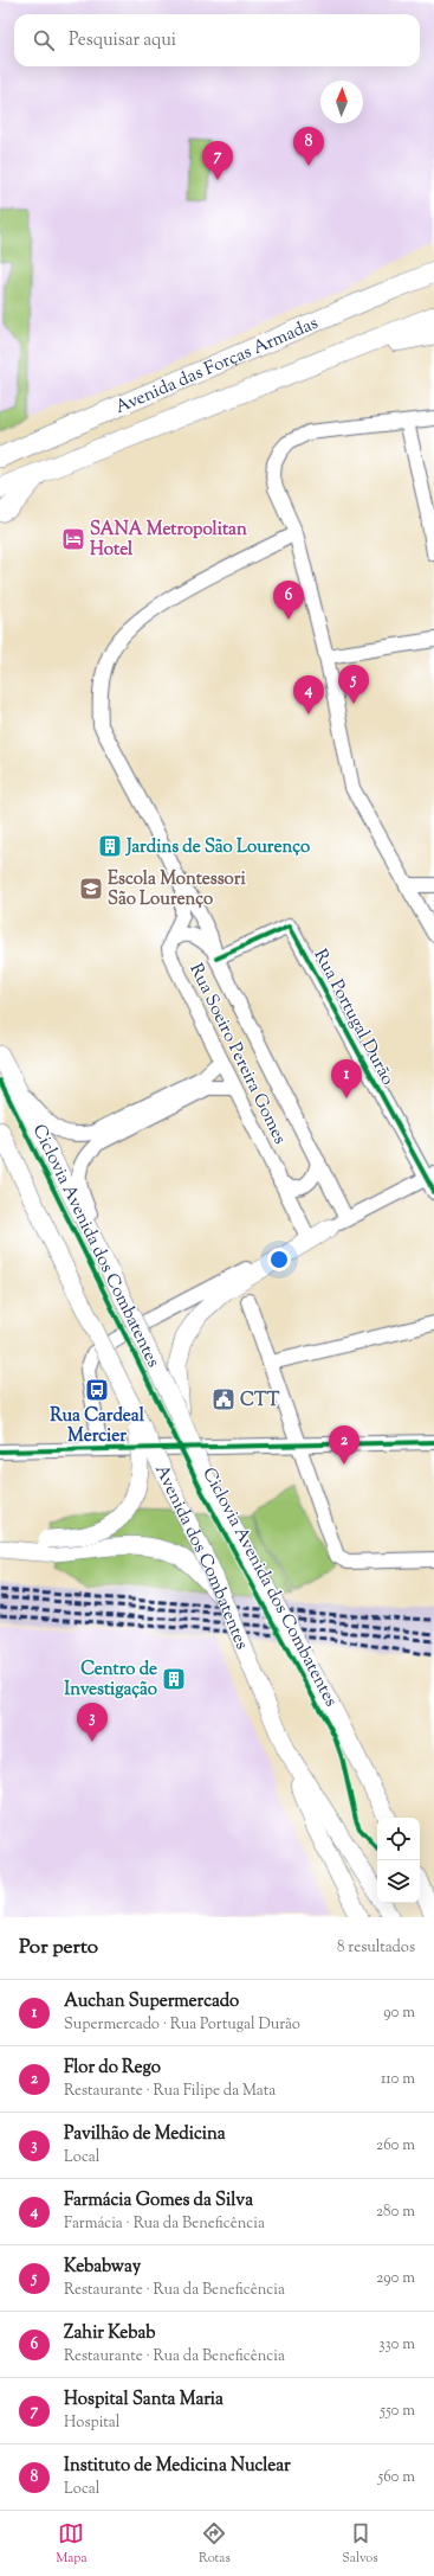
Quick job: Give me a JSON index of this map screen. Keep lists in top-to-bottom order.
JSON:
{
  "streets": {
    "highway": ["Avenida das Forças Armadas"],
    "main road": ["Avenida dos Combatentes"],
    "street": ["Rua Portugal Durão", "Rua Soeiro Pereira Gomes"],
    "cycle path": ["Ciclovia Avenida dos Combatentes"]
  },
  "crossings": [
    ["Rua Portugal Durão", "Rua Soeiro Pereira Gomes"]
  ],
  "places": {
    "hotel": ["SANA Metropolitan Hotel"],
    "building": ["Jardins de São Lourenço", "Centro de Investigação"],
    "school or university": ["Escola Montessori São Lourenço"],
    "bus stop": ["Rua Cardeal Mercier"],
    "public building": ["CTT"]
  },
  "north": "top",
  "page": {
    "search": "Pesquisar aqui",
    "pins": [
      "8",
      "7",
      "6",
      "5",
      "4",
      "1",
      "2",
      "3"
    ],
    "heading": ["Por perto", "8 resultados"],
    "list": [
      {
        "mark": "1",
        "name": "Auchan Supermercado",
        "note": "Supermercado · Rua Portugal Durão",
        "value": "90 m"
      },
      {
        "mark": "2",
        "name": "Flor do Rego",
        "note": "Restaurante · Rua Filipe da Mata",
        "value": "110 m"
      },
      {
        "mark": "3",
        "name": "Pavilhão de Medicina",
        "note": "Local",
        "value": "260 m"
      },
      {
        "mark": "4",
        "name": "Farmácia Gomes da Silva",
        "note": "Farmácia · Rua da Beneficência",
        "value": "280 m"
      },
      {
        "mark": "5",
        "name": "Kebabway",
        "note": "Restaurante · Rua da Beneficência",
        "value": "290 m"
      },
      {
        "mark": "6",
        "name": "Zahir Kebab",
        "note": "Restaurante · Rua da Beneficência",
        "value": "330 m"
      },
      {
        "mark": "7",
        "name": "Hospital Santa Maria",
        "note": "Hospital",
        "value": "550 m"
      },
      {
        "mark": "8",
        "name": "Instituto de Medicina Nuclear",
        "note": "Local",
        "value": "560 m"
      }
    ],
    "nav": ["Mapa", "Rotas", "Salvos"]
  }
}
